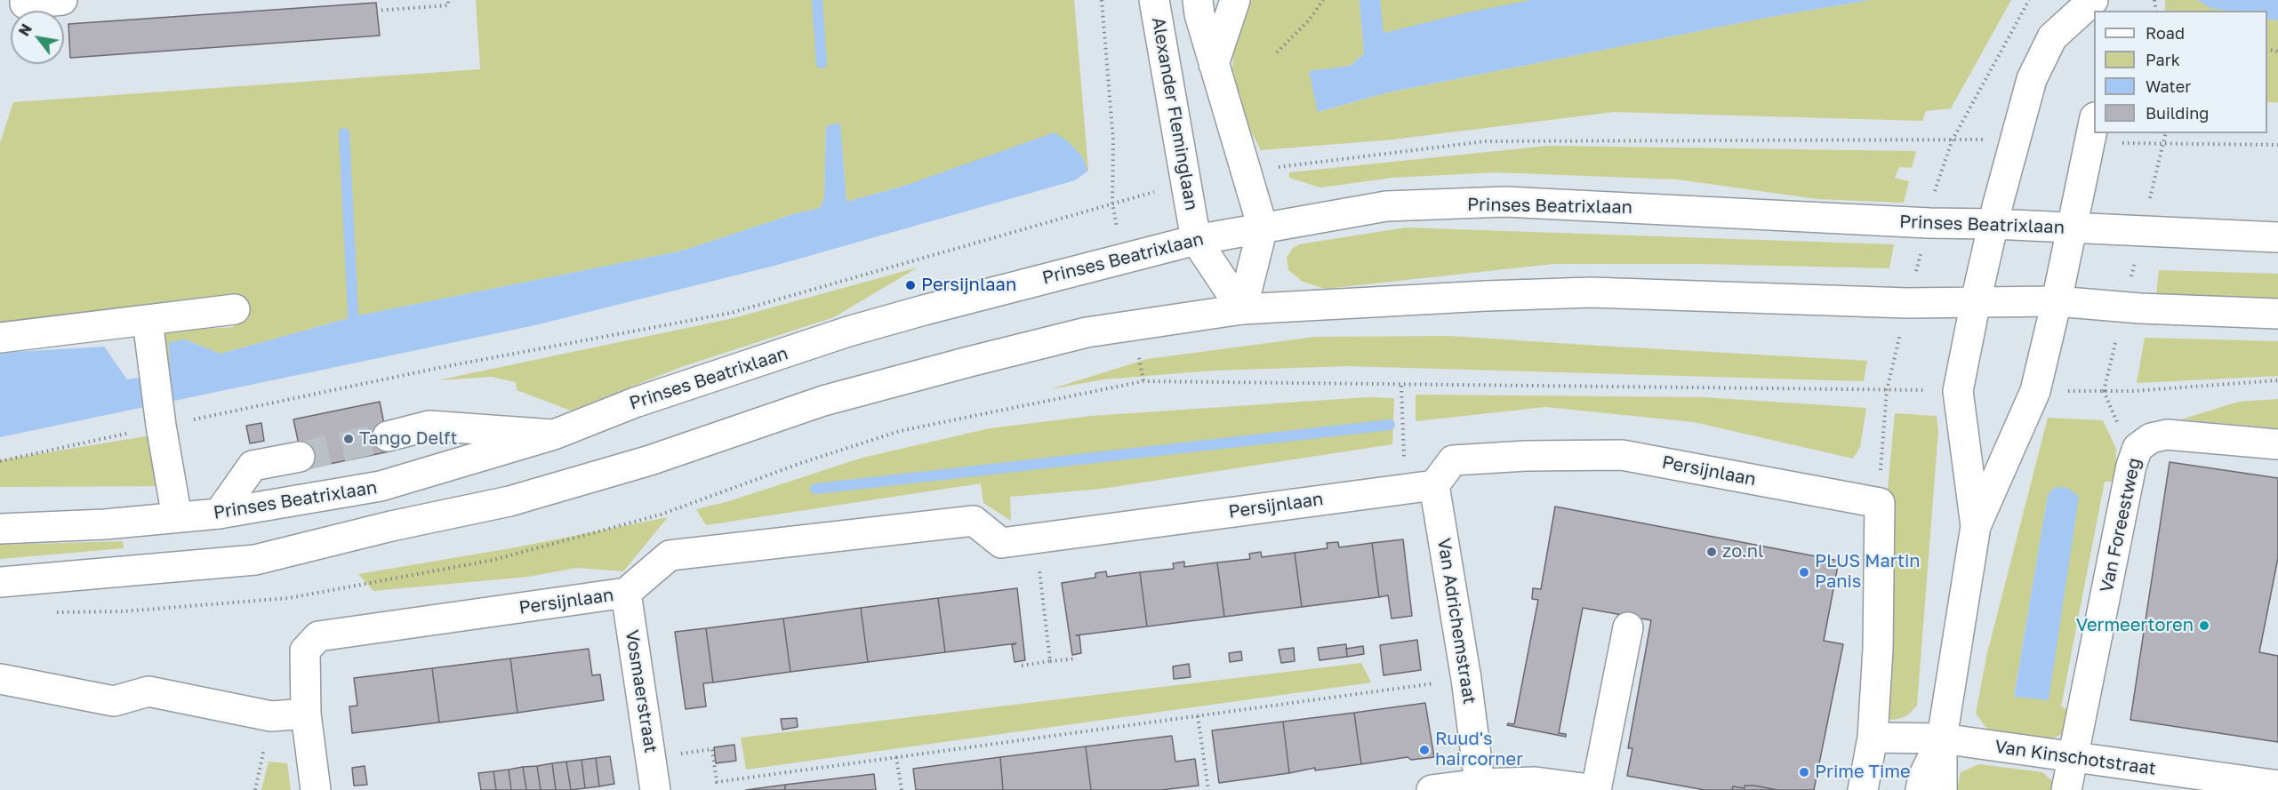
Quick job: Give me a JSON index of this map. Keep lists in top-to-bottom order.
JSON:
{
  "streets": {
    "main road": [
      "Alexander Fleminglaan",
      "Prinses Beatrixlaan",
      "Persijnlaan",
      "Van Foreestweg",
      "Van Adrichemstraat",
      "Vosmaerstraat",
      "Van Kinschotstraat"
    ]
  },
  "crossings": [
    ["Alexander Fleminglaan", "Prinses Beatrixlaan"],
    ["Persijnlaan", "Van Adrichemstraat"],
    ["Persijnlaan", "Vosmaerstraat"],
    ["Van Foreestweg", "Van Kinschotstraat"]
  ],
  "places": [
    "Persijnlaan",
    "Tango Delft",
    "zo.nl",
    "PLUS Martin Panis",
    "Vermeertoren",
    "Ruud's haircorner",
    "Prime Time"
  ],
  "legend": [
    "Road",
    "Park",
    "Water",
    "Building"
  ],
  "north": "top left"
}
